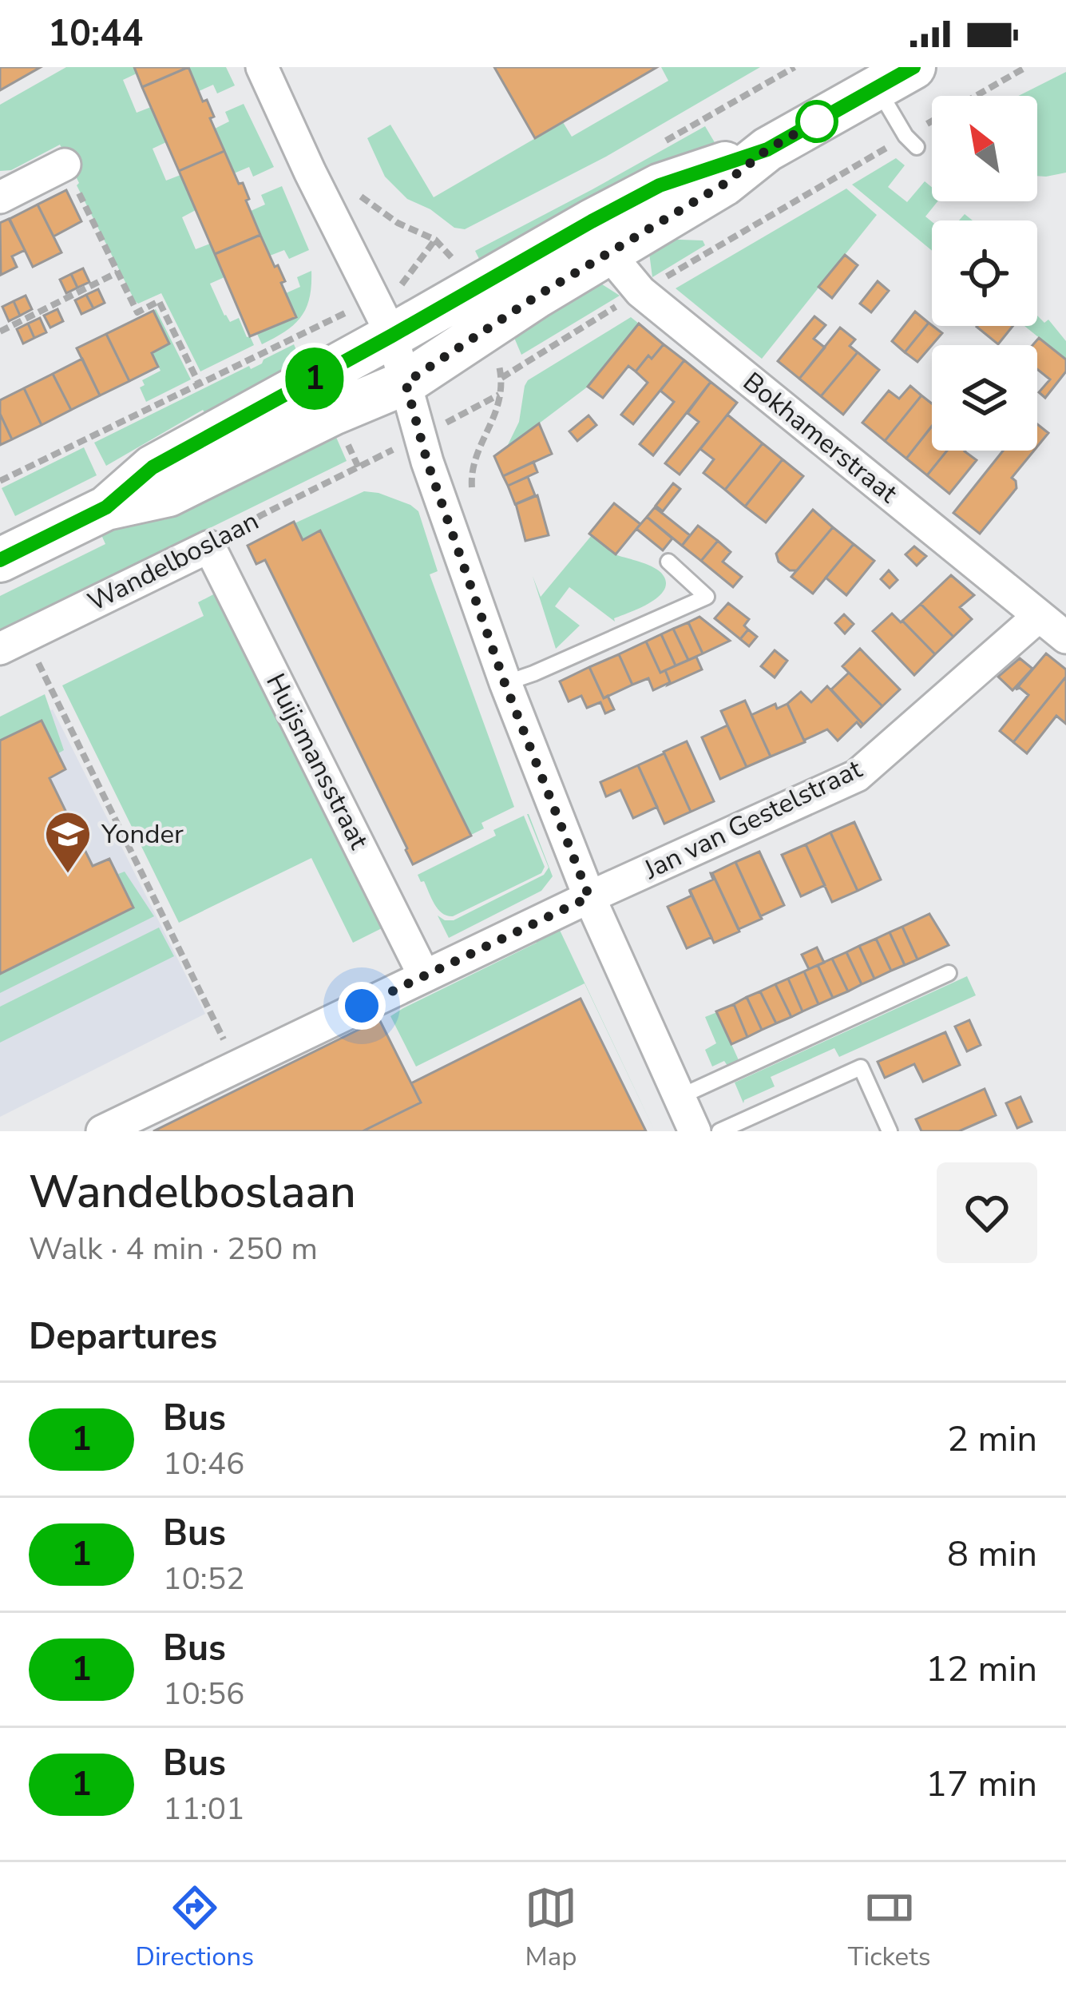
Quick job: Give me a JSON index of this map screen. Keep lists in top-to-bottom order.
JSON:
{
  "streets": {
    "street": [
      "Bokhamerstraat",
      "Wandelboslaan",
      "Huijsmansstraat",
      "Jan van Gestelstraat"
    ]
  },
  "crossings": [
    ["Bokhamerstraat", "Jan van Gestelstraat"],
    ["Wandelboslaan", "Huijsmansstraat"],
    ["Huijsmansstraat", "Jan van Gestelstraat"]
  ],
  "places": {
    "school or university": ["Yonder"]
  },
  "lines": ["bus line 1"],
  "north": "top left",
  "page": {
    "status": "10:44",
    "on_map": "1",
    "heading": [
      ["Wandelboslaan", "Walk · 4 min · 250 m"],
      "Departures"
    ],
    "list": [
      {
        "mark": "1",
        "name": "Bus",
        "note": "10:46",
        "value": "2 min"
      },
      {
        "mark": "1",
        "name": "Bus",
        "note": "10:52",
        "value": "8 min"
      },
      {
        "mark": "1",
        "name": "Bus",
        "note": "10:56",
        "value": "12 min"
      },
      {
        "mark": "1",
        "name": "Bus",
        "note": "11:01",
        "value": "17 min"
      }
    ],
    "tabs": ["Directions", "Map", "Tickets"]
  }
}
